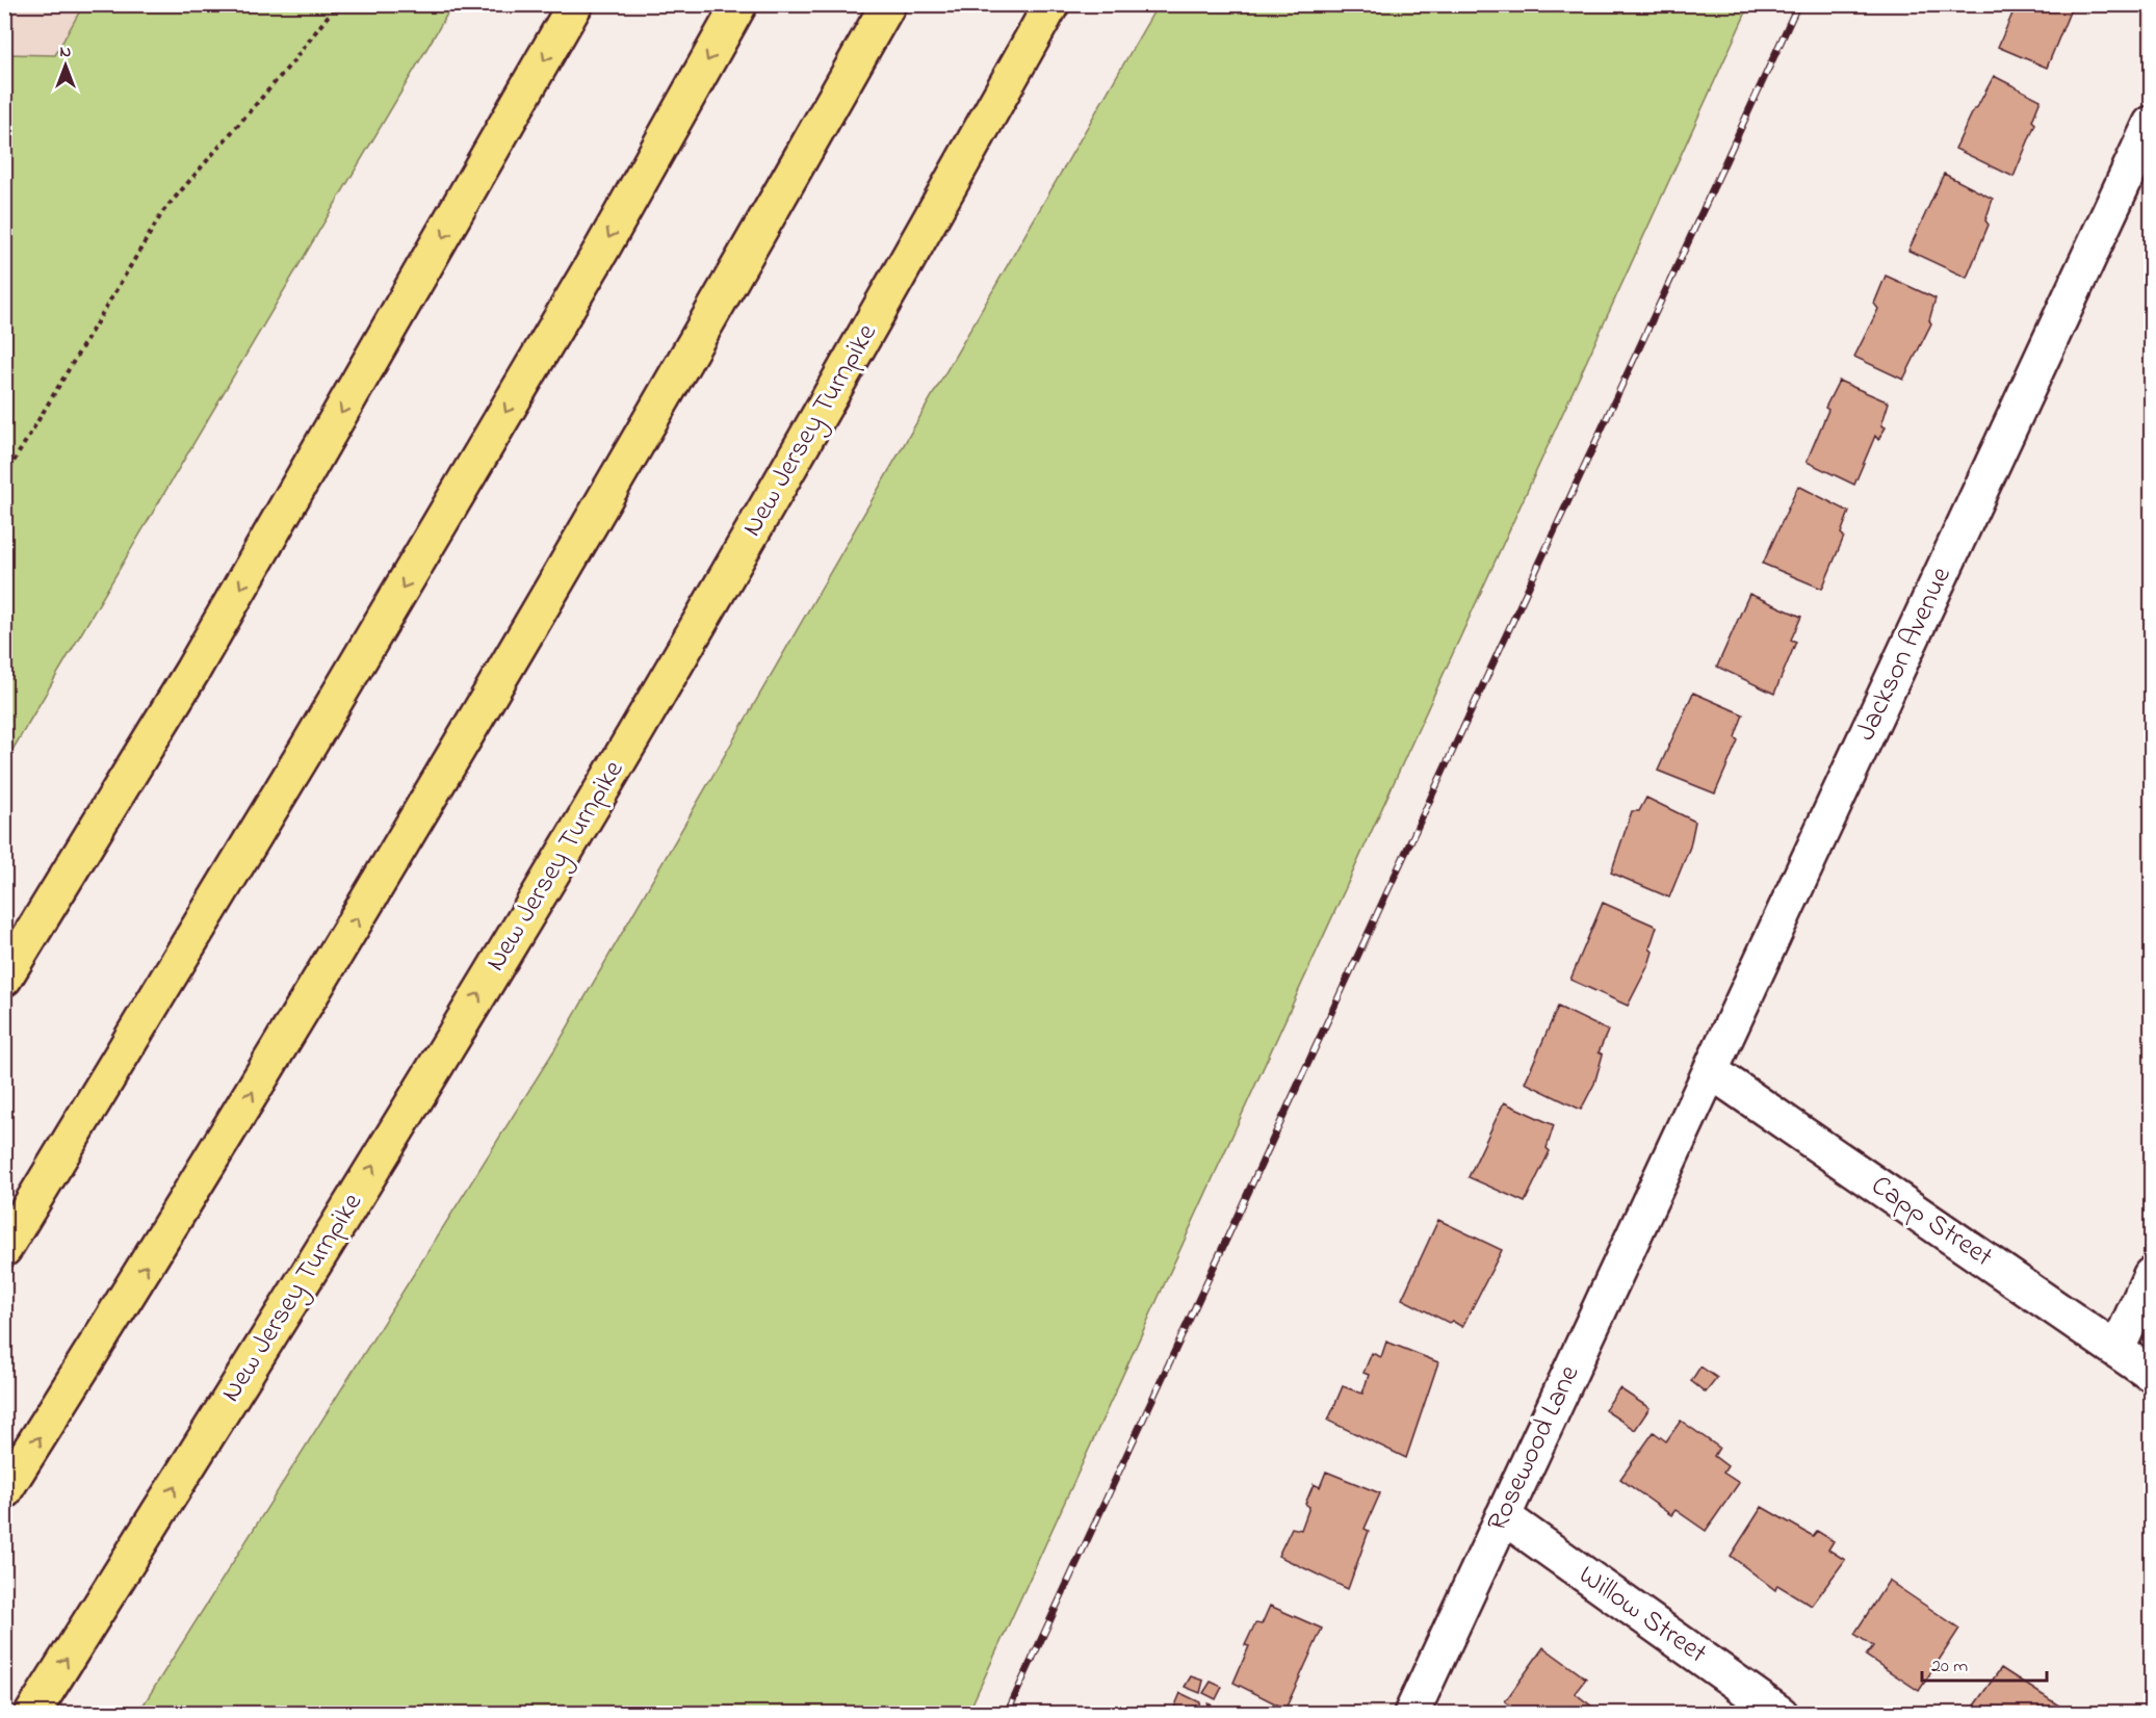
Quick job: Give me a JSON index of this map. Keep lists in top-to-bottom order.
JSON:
{
  "streets": {
    "highway": ["New Jersey Turnpike"],
    "street": [
      "Jackson Avenue",
      "Capp Street",
      "Rosewood Lane",
      "Willow Street"
    ]
  },
  "crossings": [
    ["Jackson Avenue", "Capp Street"],
    ["Jackson Avenue", "Rosewood Lane"],
    ["Rosewood Lane", "Willow Street"]
  ],
  "scale_bar": "20 m",
  "north": "top"
}
